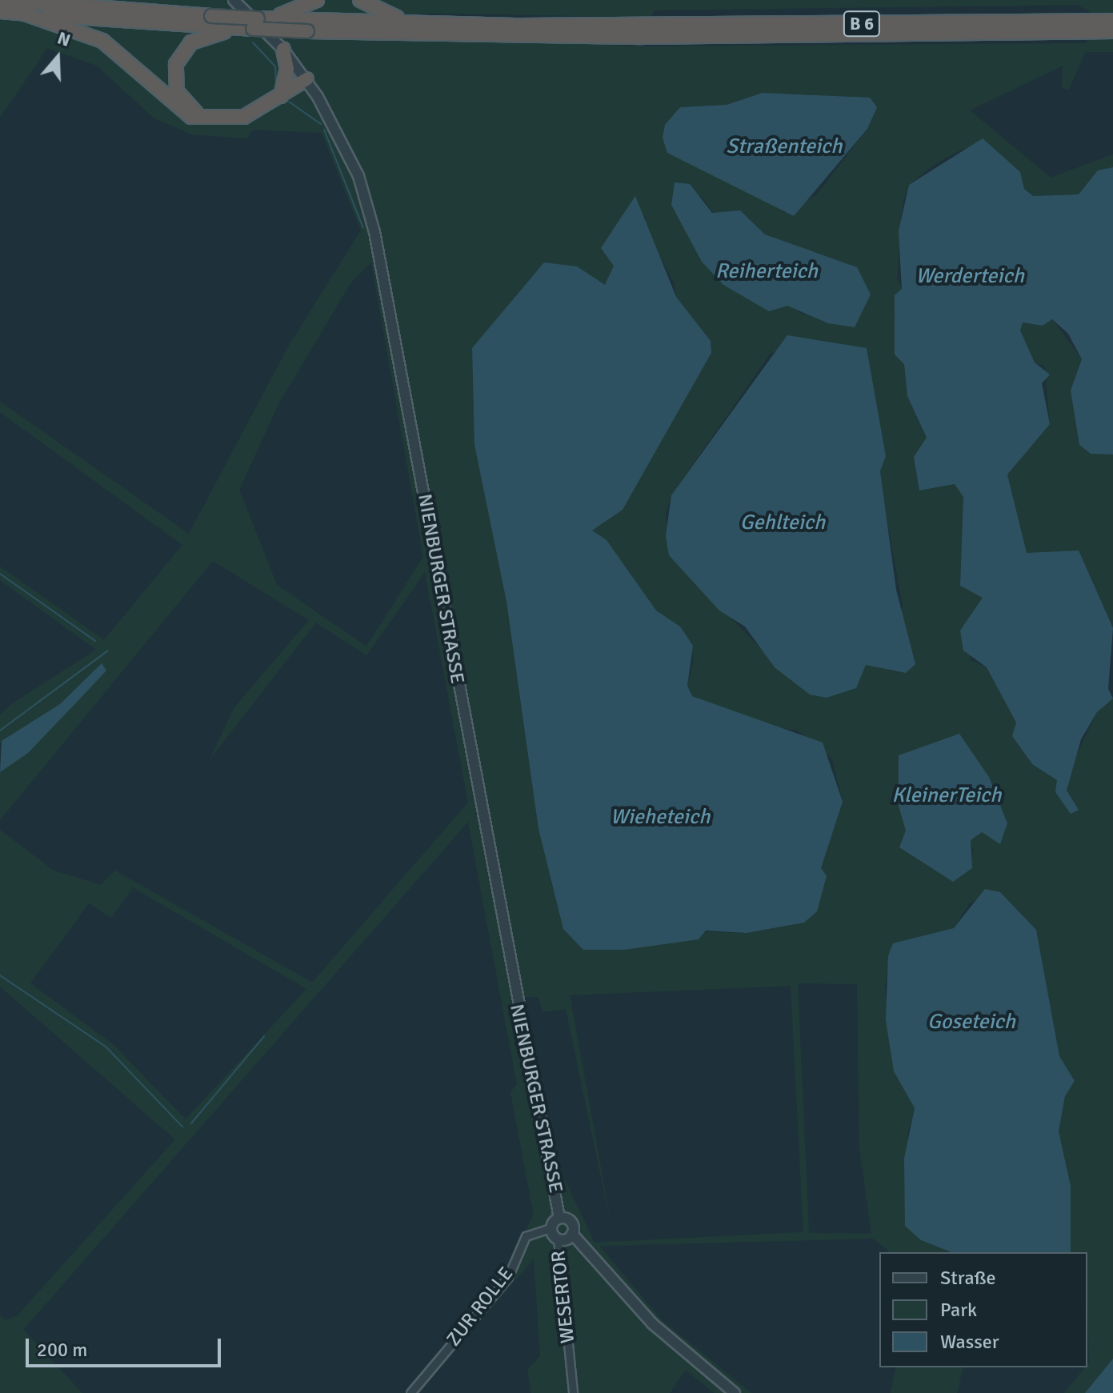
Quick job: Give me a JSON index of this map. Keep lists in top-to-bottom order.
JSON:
{
  "streets": {
    "highway": ["B 6"],
    "street": ["NIENBURGER STRASSE", "WESERTOR", "ZUR ROLLE"]
  },
  "water": [
    "Straßenteich",
    "Reiherteich",
    "Werderteich",
    "Gehlteich",
    "KleinerTeich",
    "Wieheteich",
    "Goseteich"
  ],
  "legend": ["Straße", "Park", "Wasser"],
  "scale_bar": "200 m",
  "north": "top"
}
